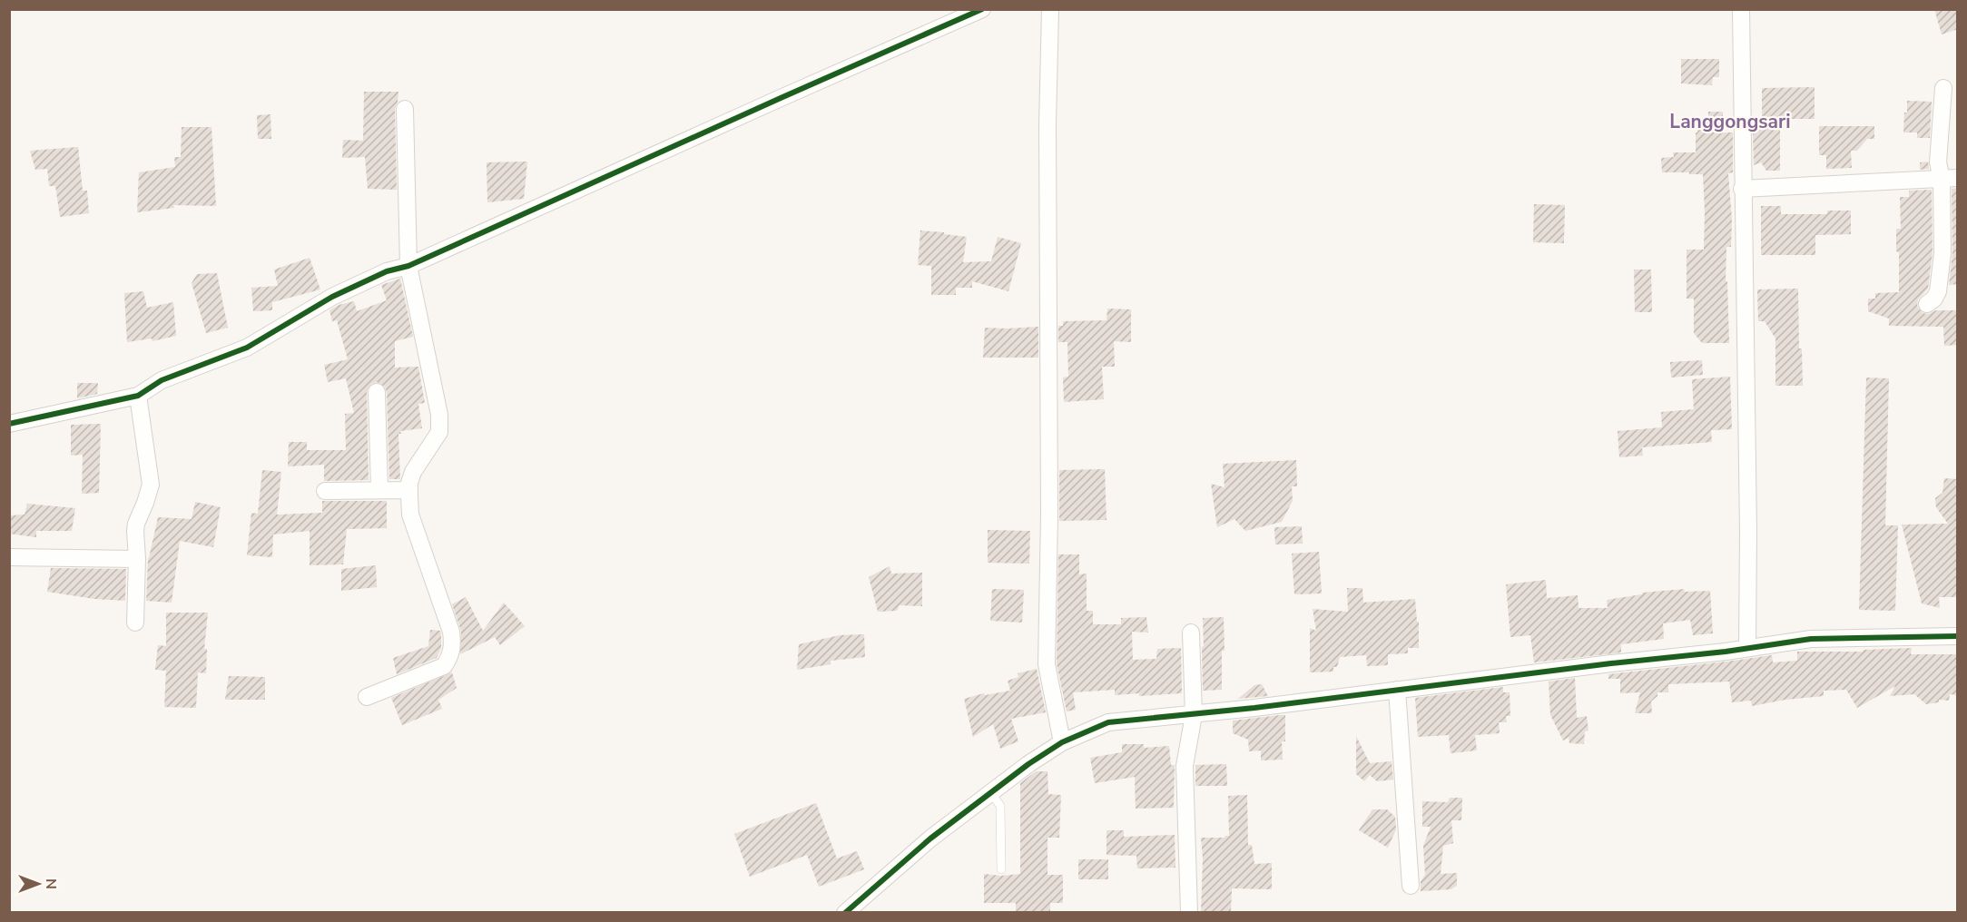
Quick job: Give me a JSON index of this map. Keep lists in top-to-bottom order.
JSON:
{
  "districts": ["Langgongsari"],
  "north": "right"
}
